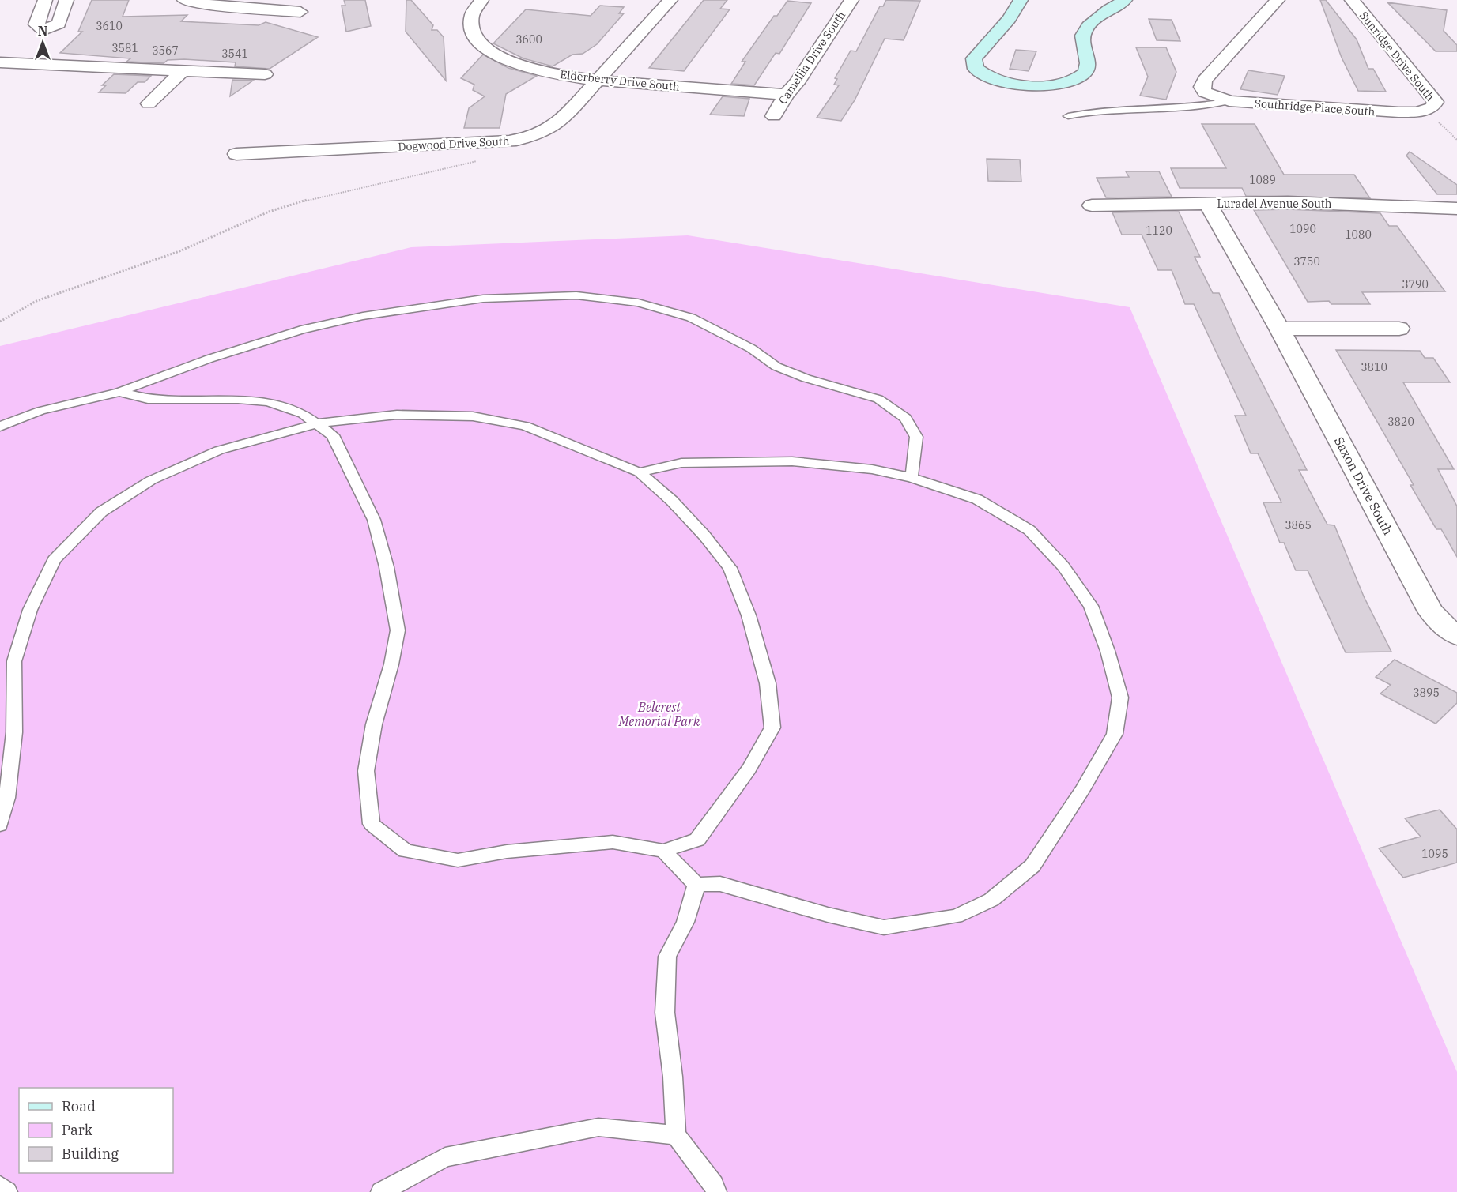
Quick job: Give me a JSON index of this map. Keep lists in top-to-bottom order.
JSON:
{
  "streets": {
    "street": [
      "Sunridge Drive South",
      "Camellia Drive South",
      "Elderberry Drive South",
      "Southridge Place South",
      "Dogwood Drive South",
      "Luradel Avenue South",
      "Saxon Drive South"
    ]
  },
  "crossings": [
    ["Sunridge Drive South", "Southridge Place South"],
    ["Camellia Drive South", "Elderberry Drive South"],
    ["Elderberry Drive South", "Dogwood Drive South"],
    ["Luradel Avenue South", "Saxon Drive South"]
  ],
  "parks": ["Belcrest Memorial Park"],
  "house_numbers": [
    "3610",
    "3600",
    "3581",
    "3567",
    "3541",
    "1089",
    "1090",
    "1120",
    "1080",
    "3750",
    "3790",
    "3810",
    "3820",
    "3865",
    "3895",
    "1095"
  ],
  "legend": ["Road", "Park", "Building"],
  "north": "top"
}
